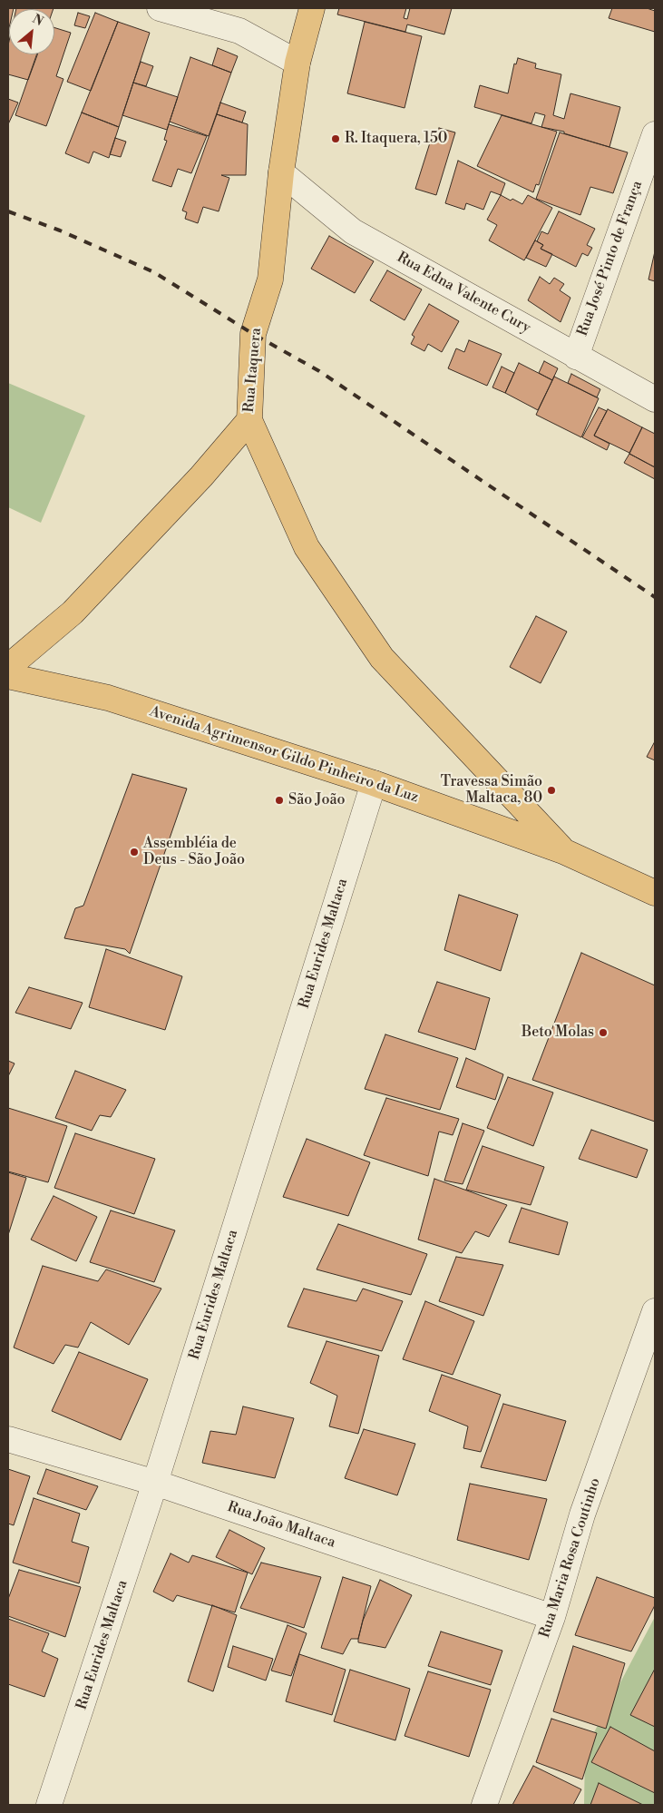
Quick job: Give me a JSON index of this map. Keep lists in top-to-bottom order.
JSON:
{
  "streets": {
    "main road": ["Rua Itaquera", "Avenida Agrimensor Gildo Pinheiro da Luz"],
    "street": [
      "Rua José Pinto de França",
      "Rua Edna Valente Cury",
      "Rua Eurides Maltaca",
      "Rua João Maltaca",
      "Rua Maria Rosa Coutinho"
    ]
  },
  "crossings": [
    ["Rua José Pinto de França", "Rua Edna Valente Cury"],
    ["Rua Edna Valente Cury", "Rua Itaquera"],
    ["Avenida Agrimensor Gildo Pinheiro da Luz", "Rua Eurides Maltaca"],
    ["Rua Eurides Maltaca", "Rua João Maltaca"],
    ["Rua João Maltaca", "Rua Maria Rosa Coutinho"]
  ],
  "places": [
    "R. Itaquera, 150",
    "Travessa Simão Maltaca, 80",
    "São João",
    "Assembléia de Deus - São João",
    "Beto Molas"
  ],
  "north": "top right"
}
